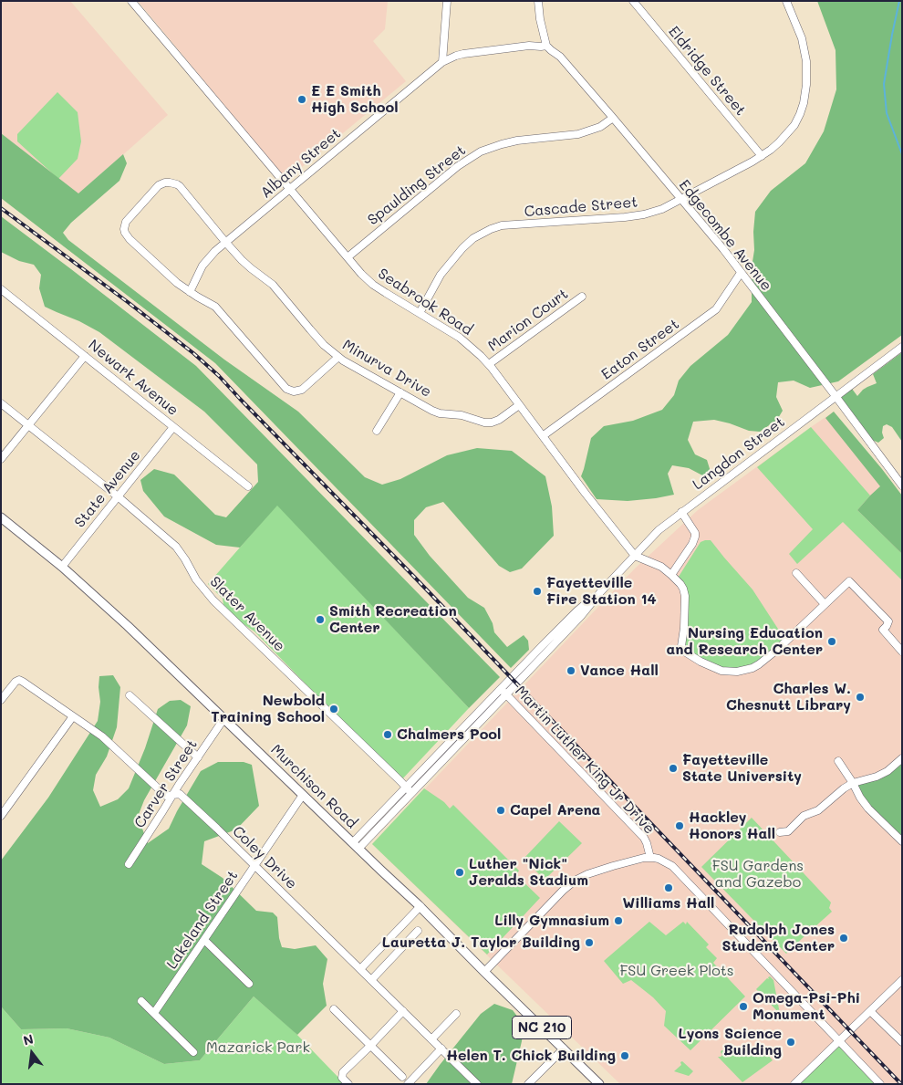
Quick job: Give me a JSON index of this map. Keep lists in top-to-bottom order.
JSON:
{
  "streets": {
    "main road": ["Murchison Road", "NC 210"],
    "street": [
      "Eldridge Street",
      "Albany Street",
      "Spaulding Street",
      "Cascade Street",
      "Edgecombe Avenue",
      "Seabrook Road",
      "Marion Court",
      "Eaton Street",
      "Minurva Drive",
      "Newark Avenue",
      "Langdon Street",
      "State Avenue",
      "Slater Avenue",
      "Martin Luther King Jr Drive",
      "Carver Street",
      "Coley Drive",
      "Lakeland Street"
    ]
  },
  "crossings": [
    ["Eldridge Street", "Cascade Street"],
    ["Albany Street", "Edgecombe Avenue"],
    ["Albany Street", "Seabrook Road"],
    ["Albany Street", "Minurva Drive"],
    ["Spaulding Street", "Edgecombe Avenue"],
    ["Spaulding Street", "Seabrook Road"],
    ["Cascade Street", "Edgecombe Avenue"],
    ["Cascade Street", "Seabrook Road"],
    ["Edgecombe Avenue", "Eaton Street"],
    ["Edgecombe Avenue", "Langdon Street"],
    ["Seabrook Road", "Marion Court"],
    ["Seabrook Road", "Eaton Street"],
    ["Seabrook Road", "Minurva Drive"],
    ["Seabrook Road", "Langdon Street"],
    ["Newark Avenue", "State Avenue"],
    ["Langdon Street", "Slater Avenue"],
    ["Langdon Street", "Martin Luther King Jr Drive"],
    ["Langdon Street", "Murchison Road"],
    ["State Avenue", "Slater Avenue"],
    ["State Avenue", "Murchison Road"],
    ["Carver Street", "Murchison Road"],
    ["Carver Street", "Coley Drive"],
    ["Murchison Road", "Lakeland Street"],
    ["Coley Drive", "Lakeland Street"]
  ],
  "parks": ["FSU Gardens and Gazebo", "FSU Greek Plots", "Mazarick Park"],
  "places": [
    "E E Smith High School",
    "Fayetteville Fire Station 14",
    "Smith Recreation Center",
    "Nursing Education and Research Center",
    "Vance Hall",
    "Charles W. Chesnutt Library",
    "Newbold Training School",
    "Chalmers Pool",
    "Fayetteville State University",
    "Capel Arena",
    "Hackley Honors Hall",
    "Luther \"Nick\" Jeralds Stadium",
    "Williams Hall",
    "Lilly Gymnasium",
    "Rudolph Jones Student Center",
    "Lauretta J. Taylor Building",
    "Omega-Psi-Phi Monument",
    "Lyons Science Building",
    "Helen T. Chick Building"
  ],
  "north": "top"
}
